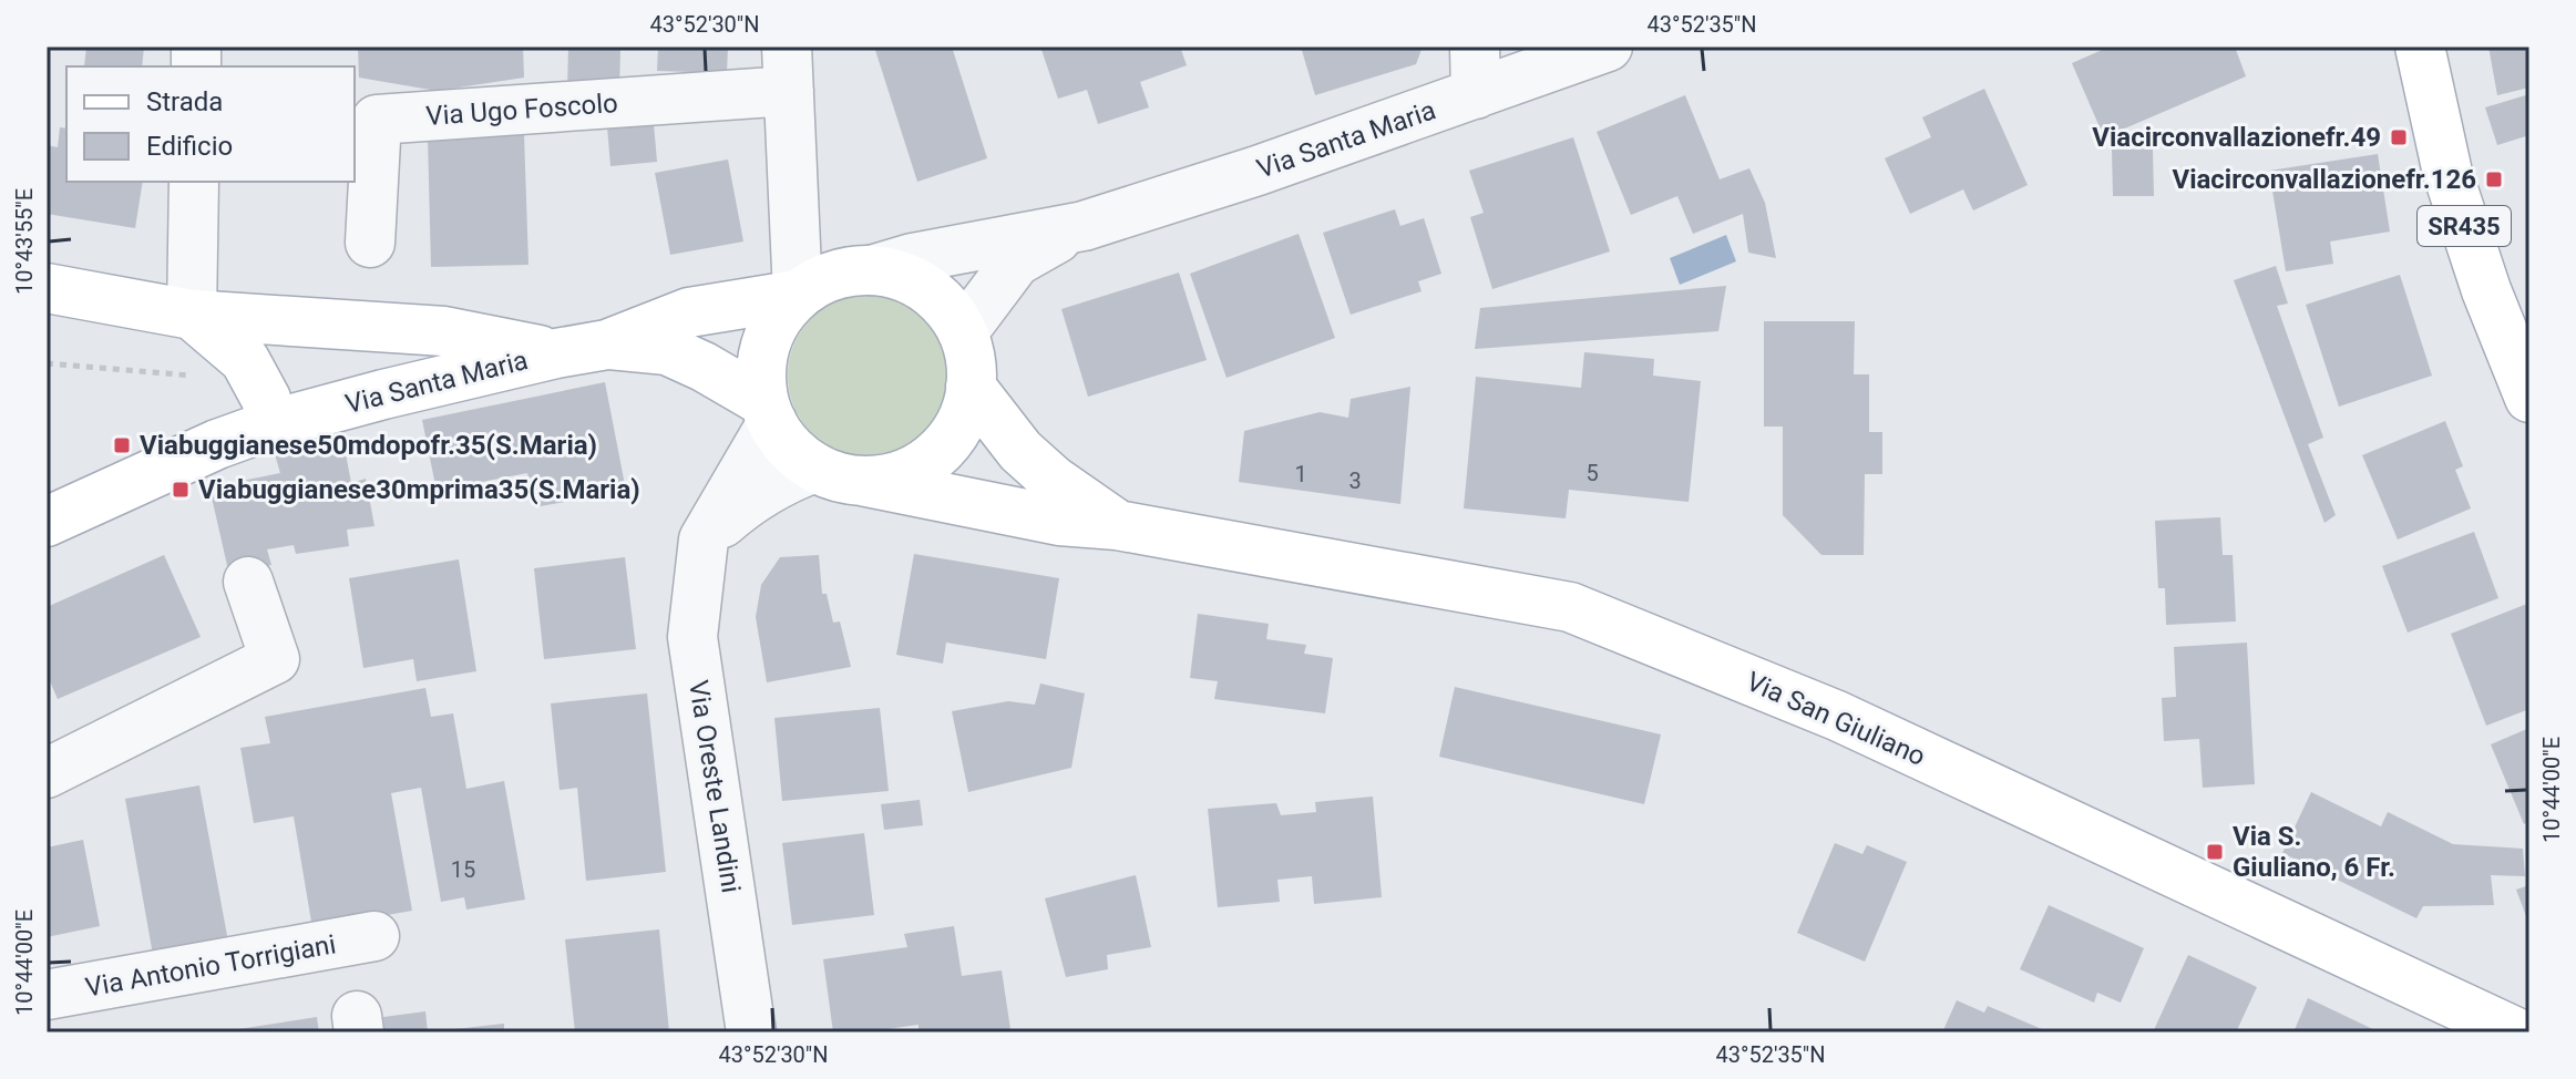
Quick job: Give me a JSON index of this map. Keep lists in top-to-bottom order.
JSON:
{
  "streets": {
    "main road": ["Via Santa Maria", "SR435", "Via San Giuliano"],
    "street": ["Via Ugo Foscolo", "Via Oreste Landini", "Via Antonio Torrigiani"]
  },
  "crossings": [
    ["Via Ugo Foscolo", "Via San Giuliano"],
    ["Via Ugo Foscolo", "Via Oreste Landini"],
    ["Via San Giuliano", "Via Oreste Landini"]
  ],
  "places": {
    "transit": [
      "Viacirconvallazionefr.49",
      "Viacirconvallazionefr.126",
      "Viabuggianese50mdopofr.35(S.Maria)",
      "Viabuggianese30mprima35(S.Maria)",
      "Via S. Giuliano, 6 Fr."
    ]
  },
  "house_numbers": [
    "5",
    "1",
    "3",
    "15"
  ],
  "legend": ["Strada", "Edificio"],
  "coordinates": [
    "43°52'30\"N",
    "43°52'35\"N",
    "10°43'55\"E",
    "10°44'00\"E"
  ]
}
